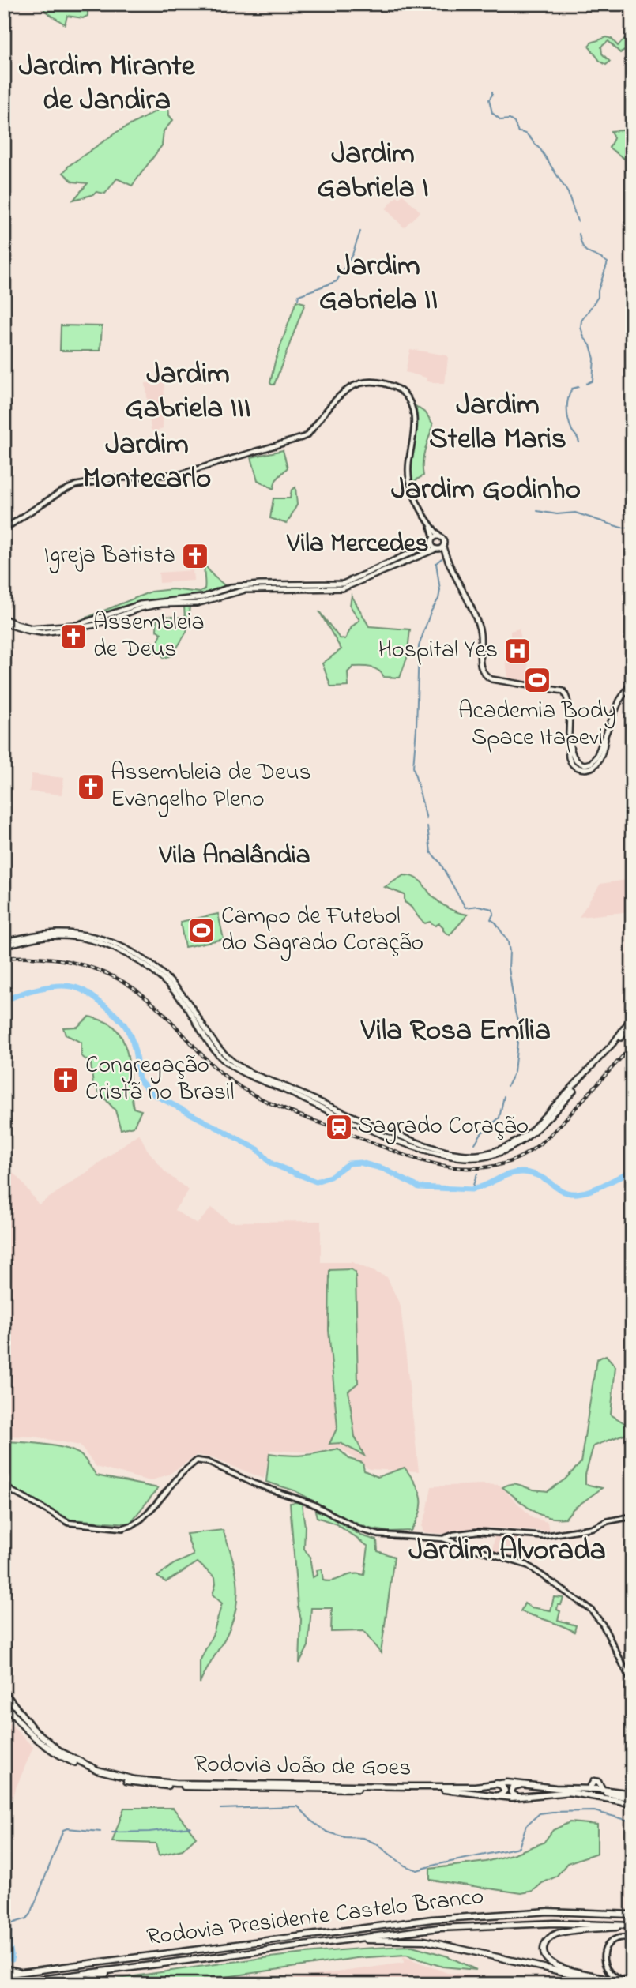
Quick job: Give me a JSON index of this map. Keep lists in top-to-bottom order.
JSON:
{
  "streets": {
    "highway": ["Rodovia João de Goes", "Rodovia Presidente Castelo Branco"]
  },
  "districts": [
    "Jardim Mirante de Jandira",
    "Jardim Gabriela I",
    "Jardim Gabriela II",
    "Jardim Gabriela III",
    "Jardim Stella Maris",
    "Jardim Montecarlo",
    "Jardim Godinho",
    "Vila Mercedes",
    "Vila Analândia",
    "Vila Rosa Emília",
    "Jardim Alvorada"
  ],
  "places": {
    "church": [
      "Igreja Batista",
      "Assembleia de Deus",
      "Assembleia de Deus Evangelho Pleno",
      "Congregação Cristã no Brasil"
    ],
    "hospital": ["Hospital Yes"],
    "sports": ["Academia Body Space Itapevi", "Campo de Futebol do Sagrado Coração"],
    "station": ["Sagrado Coração"]
  }
}
